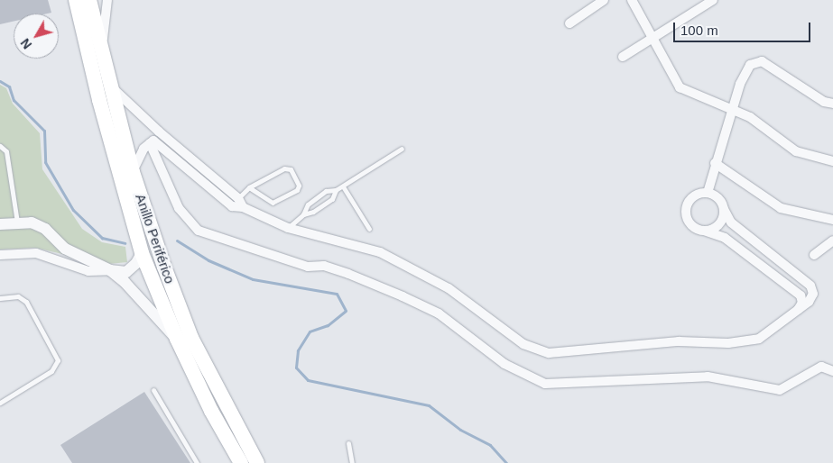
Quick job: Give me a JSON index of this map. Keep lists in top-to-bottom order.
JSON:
{
  "streets": {
    "highway": ["Anillo Periférico"]
  },
  "scale_bar": "100 m",
  "north": "bottom left"
}
